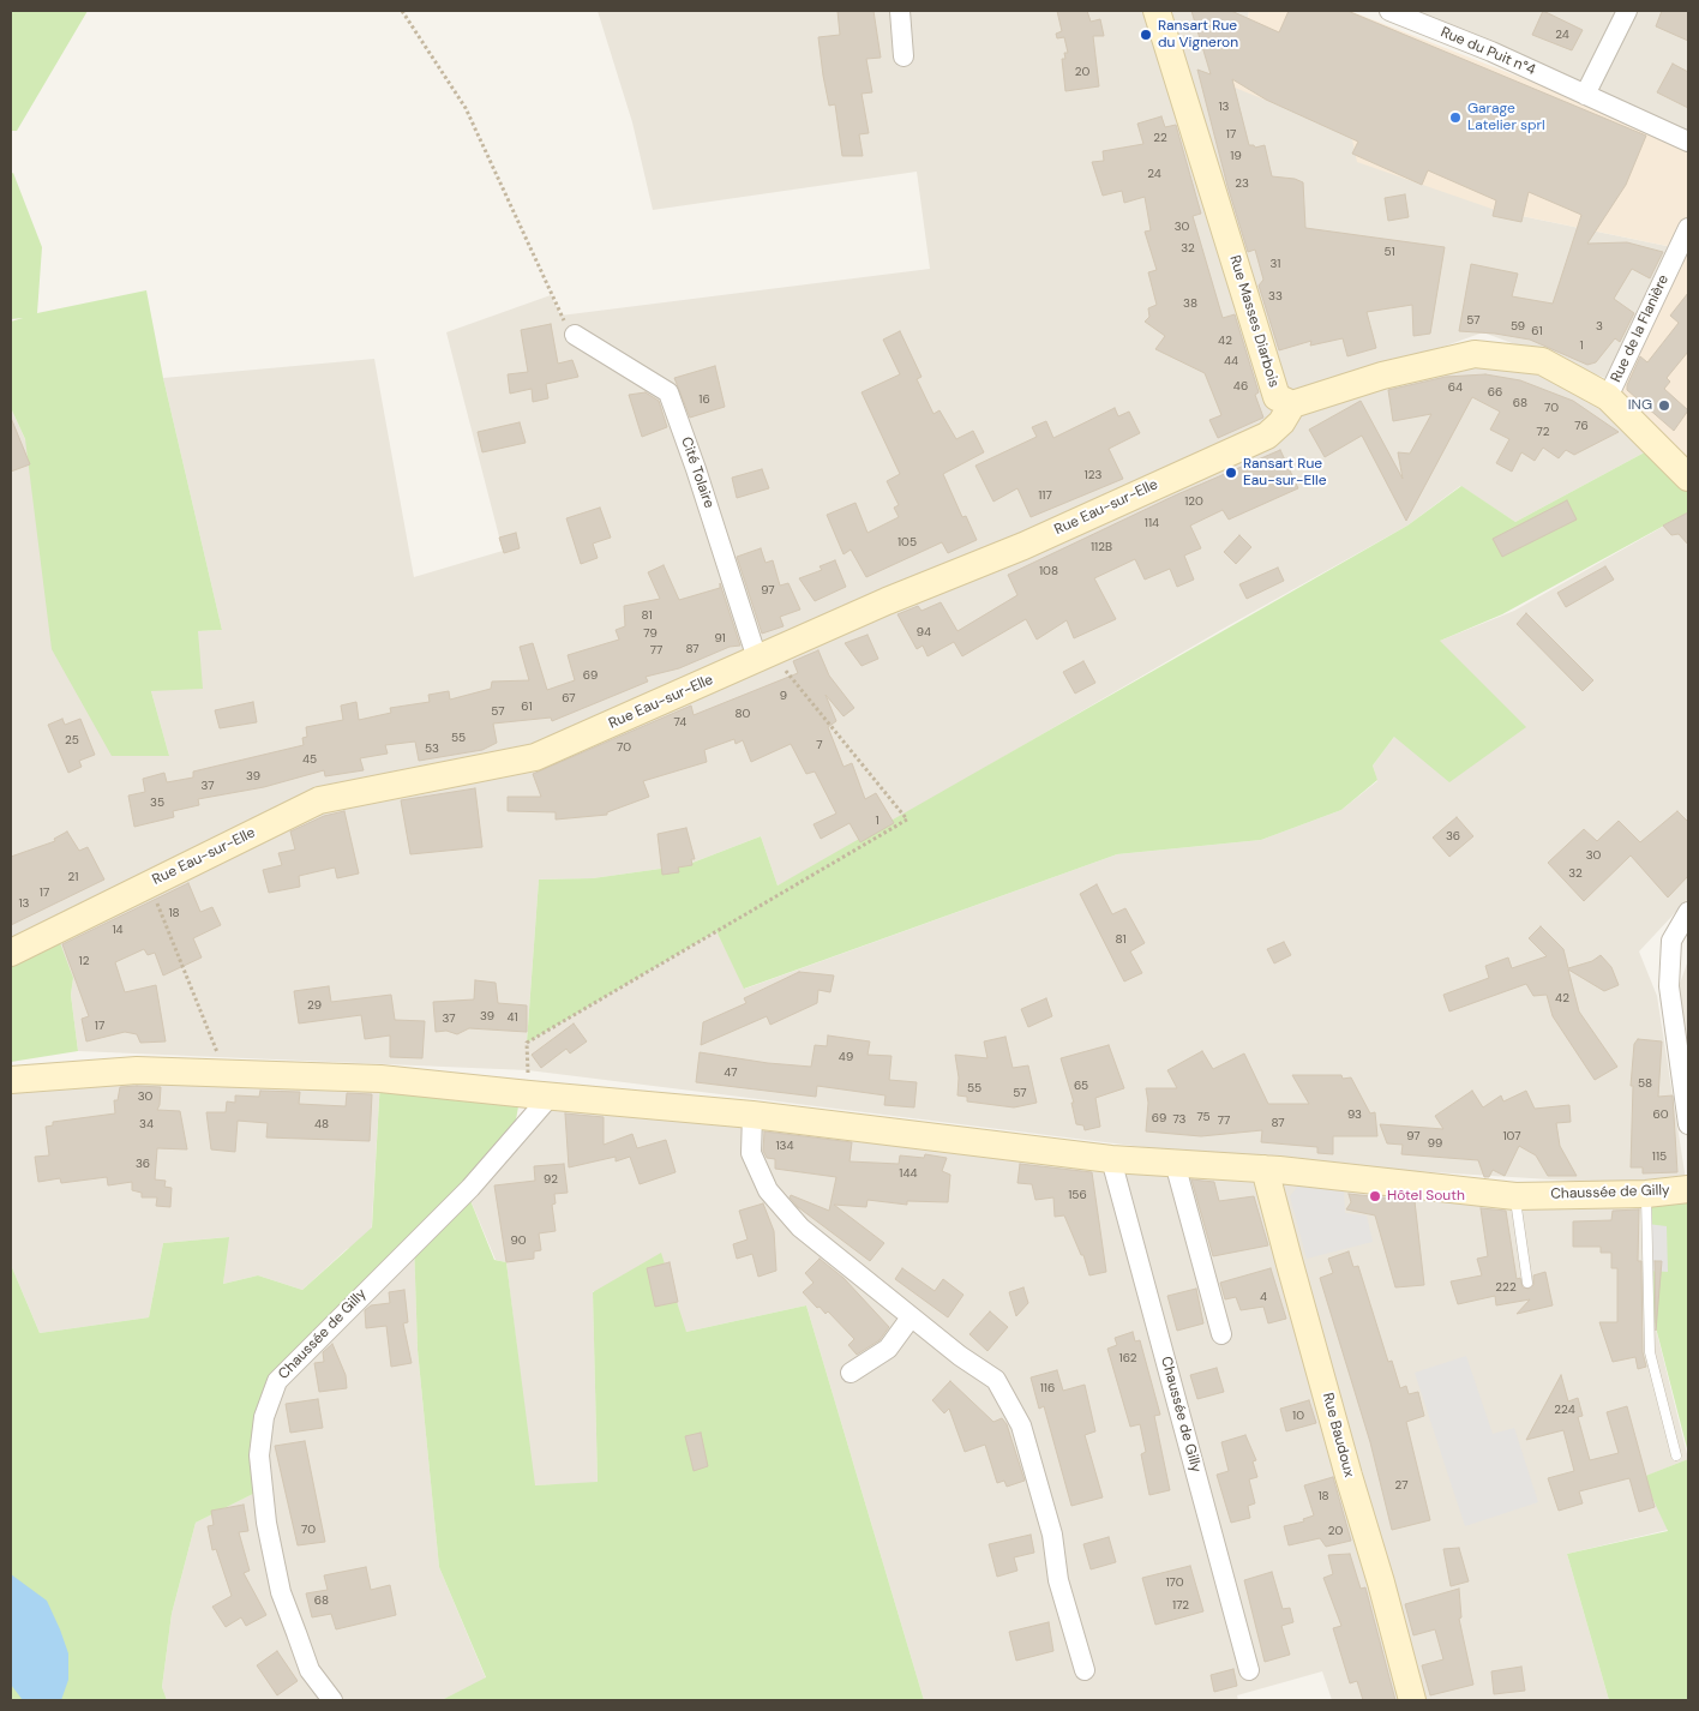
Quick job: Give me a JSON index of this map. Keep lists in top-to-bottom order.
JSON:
{
  "streets": {
    "street": [
      "Rue du Puit n°4",
      "Rue Masses Diarbois",
      "Rue de la Flanière",
      "Cité Tolaire",
      "Rue Eau-sur-Elle",
      "Chaussée de Gilly",
      "Rue Baudoux"
    ]
  },
  "crossings": [
    ["Rue Masses Diarbois", "Rue de la Flanière"],
    ["Rue Masses Diarbois", "Rue Eau-sur-Elle"],
    ["Cité Tolaire", "Rue Eau-sur-Elle"],
    ["Chaussée de Gilly", "Rue Baudoux"]
  ],
  "places": [
    "Ransart Rue du Vigneron",
    "Garage Latelier sprl",
    "ING",
    "Ransart Rue Eau-sur-Elle",
    "Hôtel South"
  ],
  "house_numbers": [
    "24",
    "20",
    "13",
    "17",
    "22",
    "19",
    "24",
    "23",
    "30",
    "32",
    "51",
    "31",
    "33",
    "38",
    "57",
    "59",
    "3",
    "61",
    "42",
    "1",
    "44",
    "46",
    "64",
    "66",
    "16",
    "68",
    "70",
    "76",
    "72",
    "123",
    "117",
    "120",
    "114",
    "105",
    "112B",
    "108",
    "97",
    "81",
    "94",
    "79",
    "91",
    "87",
    "77",
    "69",
    "9",
    "67",
    "61",
    "57",
    "80",
    "74",
    "55",
    "25",
    "7",
    "70",
    "53",
    "45",
    "39",
    "37",
    "35",
    "1",
    "36",
    "30",
    "32",
    "21",
    "17",
    "13",
    "18",
    "14",
    "81",
    "12",
    "42",
    "29",
    "39",
    "41",
    "37",
    "17",
    "49",
    "47",
    "58",
    "65",
    "55",
    "57",
    "30",
    "93",
    "60",
    "75",
    "69",
    "73",
    "77",
    "87",
    "34",
    "48",
    "97",
    "107",
    "99",
    "134",
    "115",
    "36",
    "144",
    "92",
    "156",
    "90",
    "222",
    "4",
    "162",
    "116",
    "224",
    "10",
    "27",
    "18",
    "70",
    "20",
    "170",
    "68",
    "172"
  ]
}
